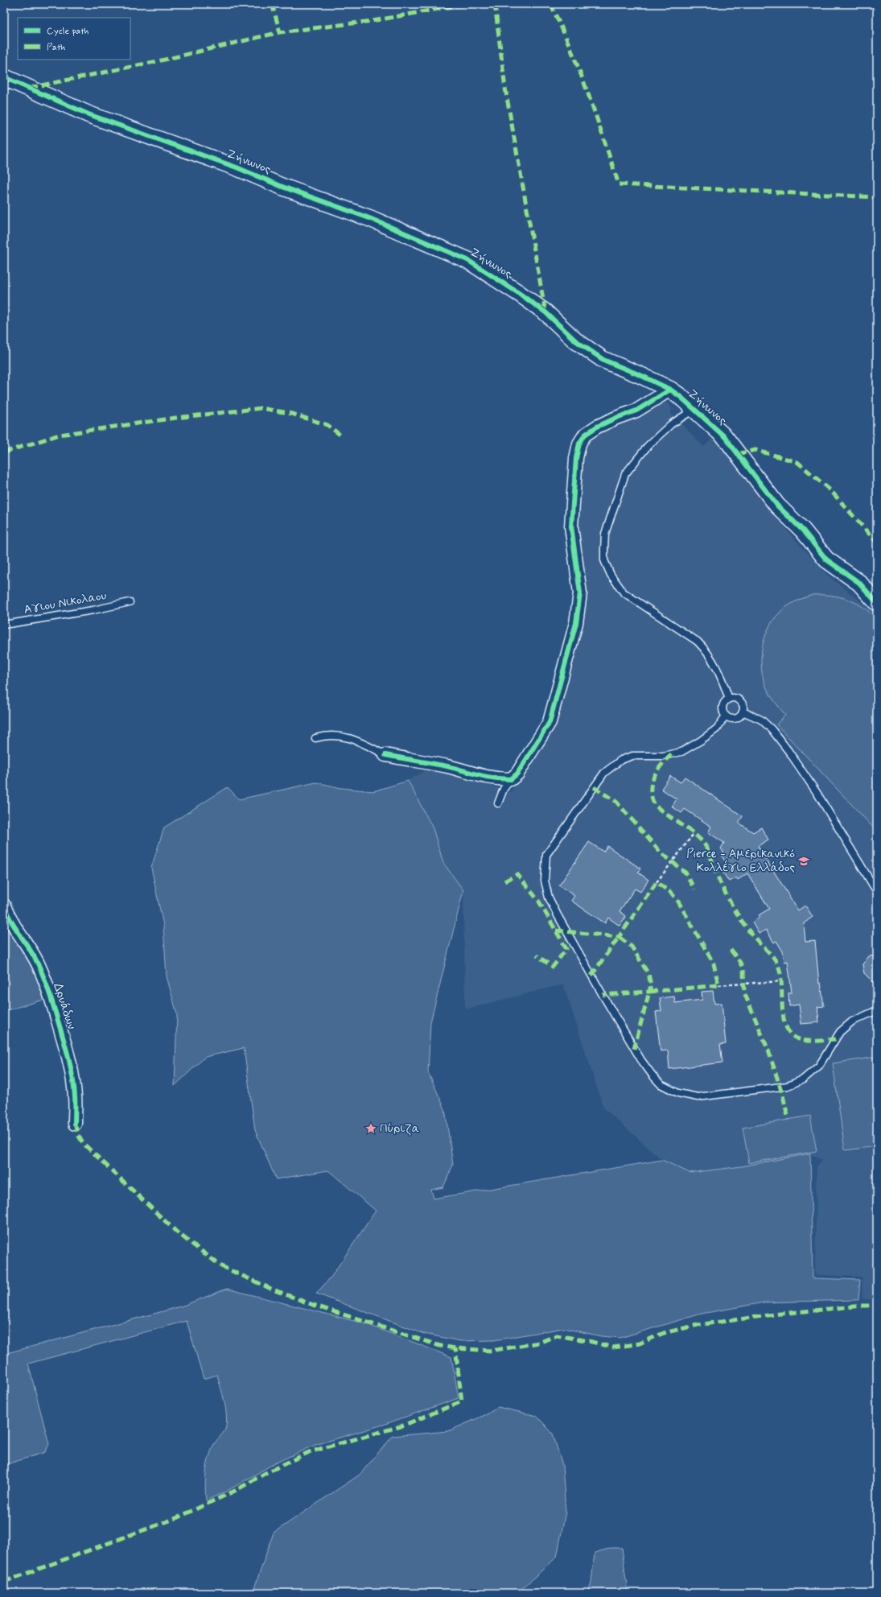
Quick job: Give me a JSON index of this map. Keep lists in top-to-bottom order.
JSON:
{
  "streets": {
    "street": ["Ζήνωνος", "Δρυάδων"],
    "lane": ["Αγιου Νικολαου"]
  },
  "places": {
    "school or university": ["Pierce - Αμερικανικό Κολλέγιο Ελλάδος"],
    "place": ["Πύριζα"]
  },
  "legend": ["Cycle path", "Path"]
}
